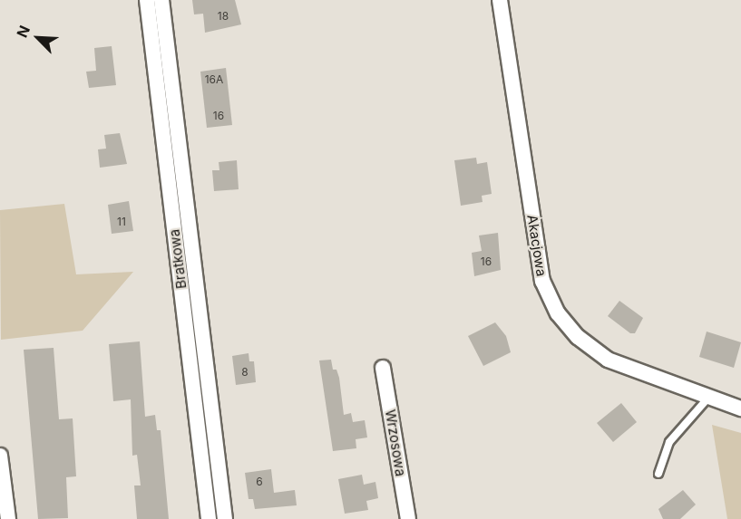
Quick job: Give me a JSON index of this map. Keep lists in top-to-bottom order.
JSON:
{
  "streets": {
    "street": ["Akacjowa", "Bratkowa", "Wrzosowa"]
  },
  "house_numbers": [
    "18",
    "16A",
    "16",
    "11",
    "16",
    "8",
    "6"
  ],
  "north": "top left"
}
